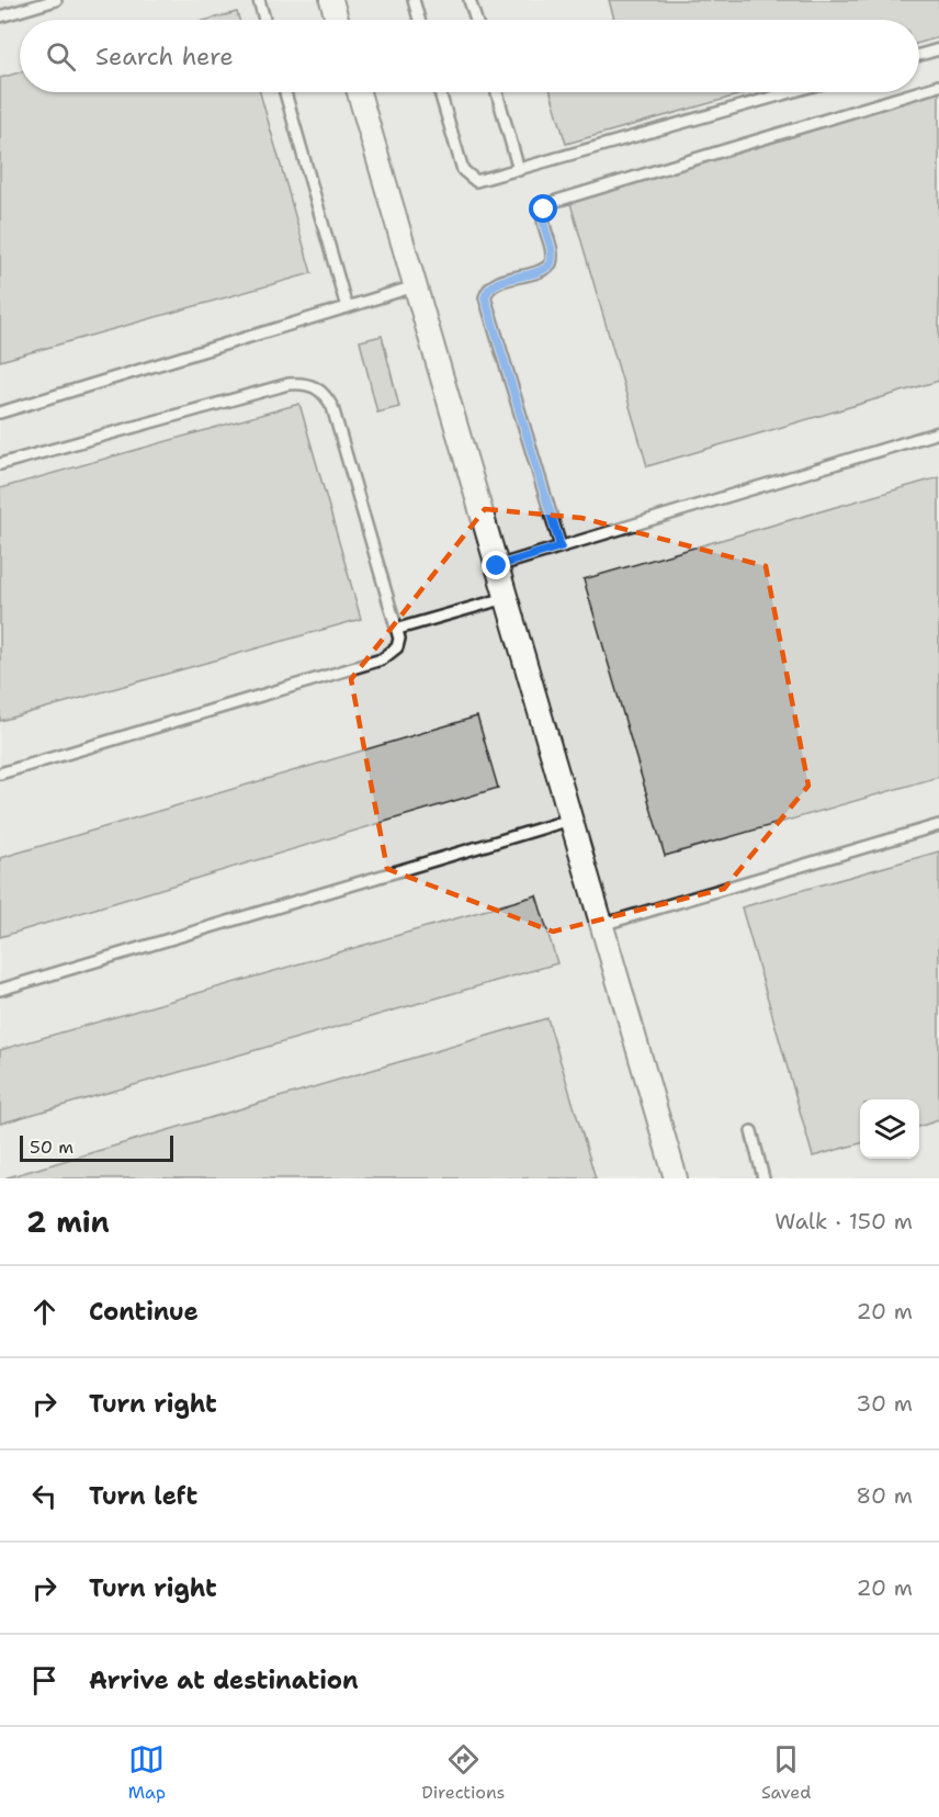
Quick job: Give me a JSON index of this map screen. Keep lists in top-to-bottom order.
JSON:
{
  "scale_bar": "50 m",
  "page": {
    "search": "Search here",
    "scale": "50 m",
    "heading": ["2 min", "Walk · 150 m"],
    "list": [
      ["Continue", "20 m"],
      ["Turn right", "30 m"],
      ["Turn left", "80 m"],
      ["Turn right", "20 m"],
      "Arrive at destination"
    ],
    "nav": ["Map", "Directions", "Saved"]
  }
}
